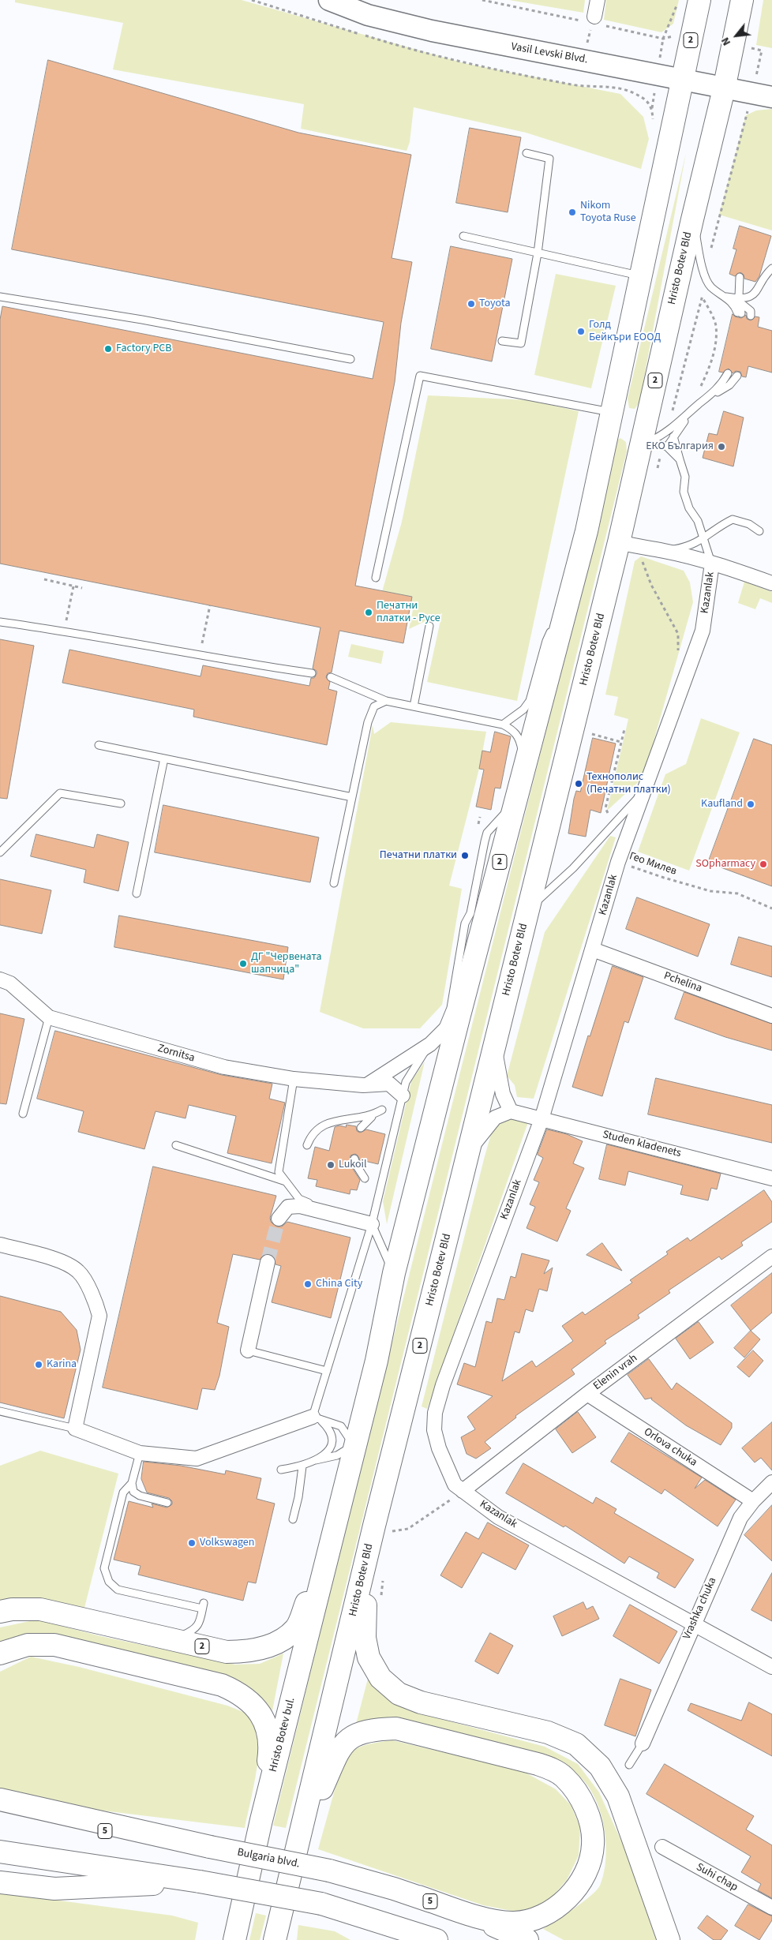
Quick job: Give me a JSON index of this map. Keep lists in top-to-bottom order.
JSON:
{
  "streets": {
    "highway": [
      "2",
      "Hristo Botev Bld",
      "Hristo Botev bul.",
      "5",
      "Bulgaria blvd."
    ],
    "main road": ["Vasil Levski Blvd."],
    "street": [
      "Kazanlak",
      "Pchelina",
      "Zornitsa",
      "Studen kladenets",
      "Elenin vrah",
      "Orlova chuka",
      "Vrashka chuka",
      "Suhi chap"
    ],
    "path": ["Гео Милев"]
  },
  "crossings": [
    ["2", "Vasil Levski Blvd."],
    ["2", "Hristo Botev Bld"],
    ["2", "Hristo Botev bul."],
    ["Vasil Levski Blvd.", "Hristo Botev Bld"],
    ["Kazanlak", "Гео Милев"],
    ["Kazanlak", "Pchelina"],
    ["Kazanlak", "Studen kladenets"],
    ["Kazanlak", "Elenin vrah"],
    ["Kazanlak", "Vrashka chuka"],
    ["Elenin vrah", "Orlova chuka"],
    ["Orlova chuka", "Vrashka chuka"]
  ],
  "places": [
    "Nikom Toyota Ruse",
    "Toyota",
    "Голд Бейкъри ЕООД",
    "Factory PCB",
    "ЕКО България",
    "Печатни платки - Русе",
    "Технополис (Печатни платки)",
    "Kaufland",
    "Печатни платки",
    "SOpharmacy",
    "ДГ \"Червената шапчица\"",
    "Lukoil",
    "China City",
    "Karina",
    "Volkswagen"
  ],
  "north": "bottom left"
}
